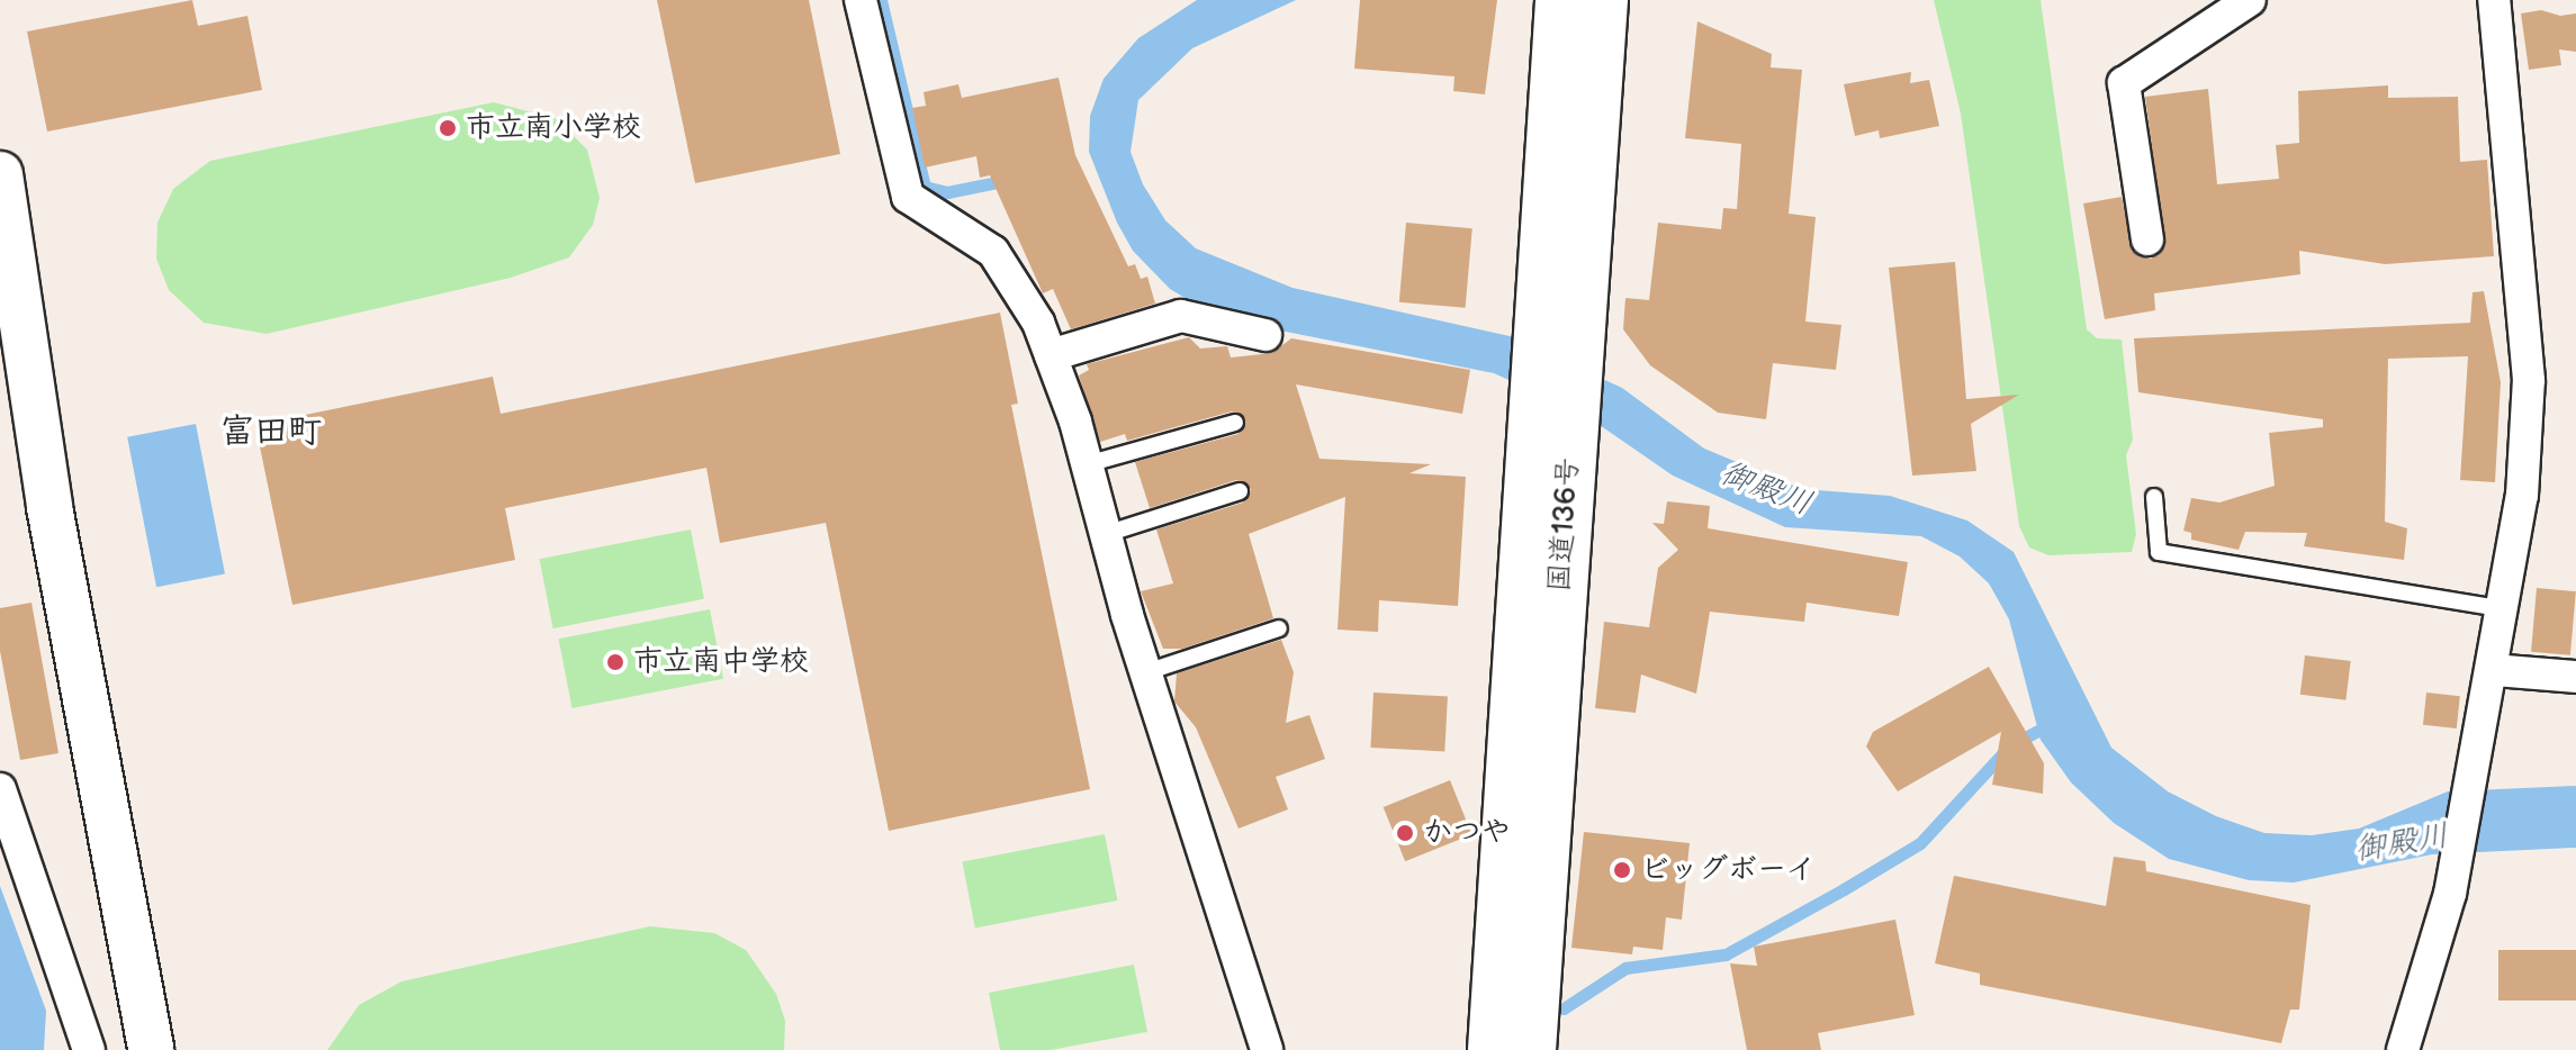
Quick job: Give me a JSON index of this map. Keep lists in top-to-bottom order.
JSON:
{
  "streets": {
    "highway": ["国道136号"]
  },
  "districts": ["富田町"],
  "water": ["御殿川"],
  "places": [
    "市立南小学校",
    "市立南中学校",
    "かつや",
    "ビッグボーイ"
  ]
}
